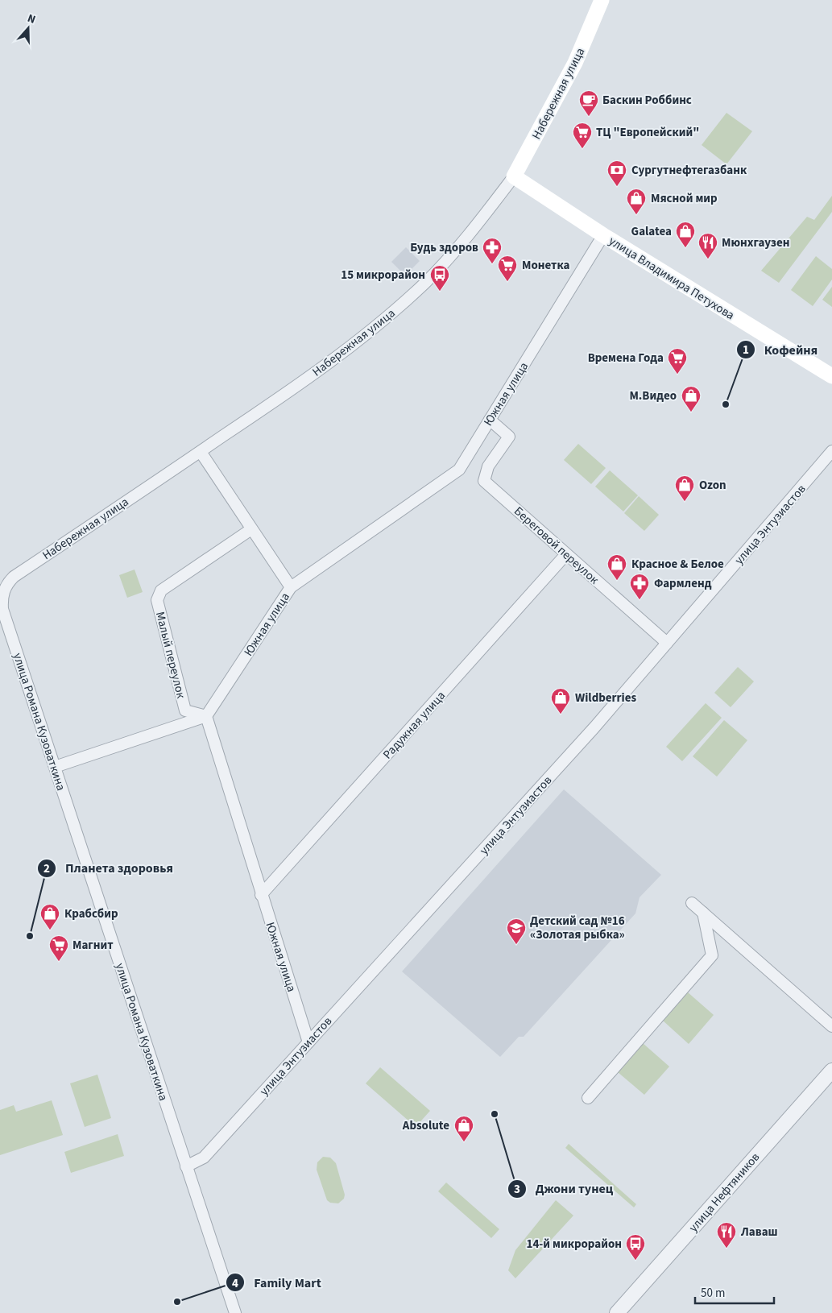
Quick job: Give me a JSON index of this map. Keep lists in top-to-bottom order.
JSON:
{
  "streets": {
    "main road": ["Набережная улица", "улица Владимира Петухова"],
    "street": [
      "Южная улица",
      "улица Энтузиастов",
      "Береговой переулок",
      "Малый переулок",
      "улица Романа Кузоваткина",
      "Радужная улица",
      "улица Нефтяников"
    ]
  },
  "crossings": [
    ["Набережная улица", "улица Владимира Петухова"],
    ["Набережная улица", "улица Романа Кузоваткина"],
    ["улица Владимира Петухова", "Южная улица"],
    ["Южная улица", "улица Энтузиастов"],
    ["Южная улица", "Береговой переулок"],
    ["Южная улица", "Малый переулок"],
    ["Южная улица", "Радужная улица"],
    ["улица Энтузиастов", "Береговой переулок"],
    ["улица Энтузиастов", "улица Романа Кузоваткина"],
    ["Береговой переулок", "Радужная улица"]
  ],
  "places": {
    "cafe": ["Баскин Роббинс"],
    "supermarket": [
      "ТЦ \"Европейский\"",
      "Монетка",
      "Времена Года",
      "Магнит"
    ],
    "bank": ["Сургутнефтегазбанк"],
    "shop": [
      "Мясной мир",
      "Galatea",
      "М.Видео",
      "Ozon",
      "Красное & Белое",
      "Wildberries",
      "Крабсбир",
      "Absolute"
    ],
    "restaurant": ["Мюнхгаузен", "Лаваш"],
    "pharmacy": ["Будь здоров", "Фармленд"],
    "bus stop": ["15 микрорайон", "14-й микрорайон"],
    "other": [
      "Кофейня",
      "Планета здоровья",
      "Джони тунец",
      "Family Mart"
    ],
    "school or university": ["Детский сад №16 «Золотая рыбка»"]
  },
  "scale_bar": "50 m",
  "north": "top"
}
